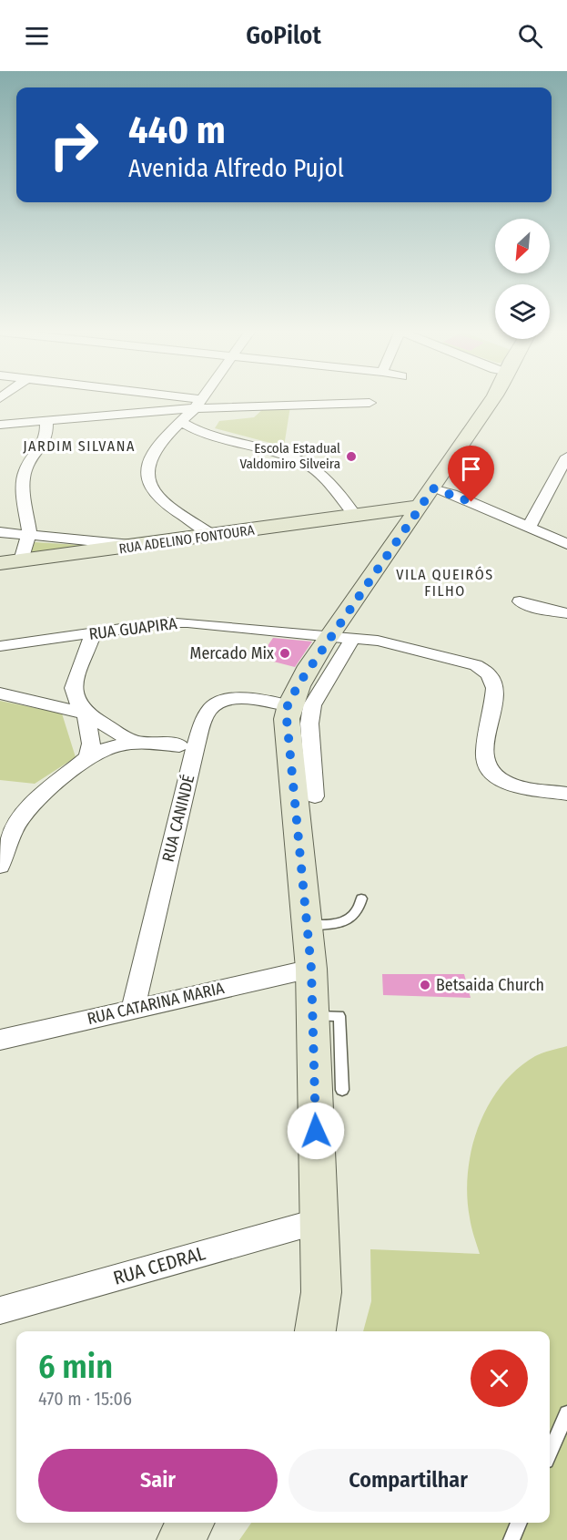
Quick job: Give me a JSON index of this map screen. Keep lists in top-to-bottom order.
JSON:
{
  "streets": {
    "main road": ["RUA ADELINO FONTOURA"],
    "street": [
      "RUA GUAPIRA",
      "RUA CANINDÉ",
      "RUA CATARINA MARIA",
      "RUA CEDRAL"
    ]
  },
  "crossings": [
    ["RUA CANINDÉ", "RUA CATARINA MARIA"]
  ],
  "districts": ["JARDIM SILVANA", "VILA QUEIRÓS FILHO"],
  "places": ["Escola Estadual Valdomiro Silveira", "Mercado Mix", "Betsaida Church"],
  "north": "bottom left",
  "page": {
    "header": "GoPilot",
    "turn": ["440 m", "Avenida Alfredo Pujol"],
    "heading": ["6 min", "470 m · 15:06"],
    "buttons": ["Sair", "Compartilhar"]
  }
}
